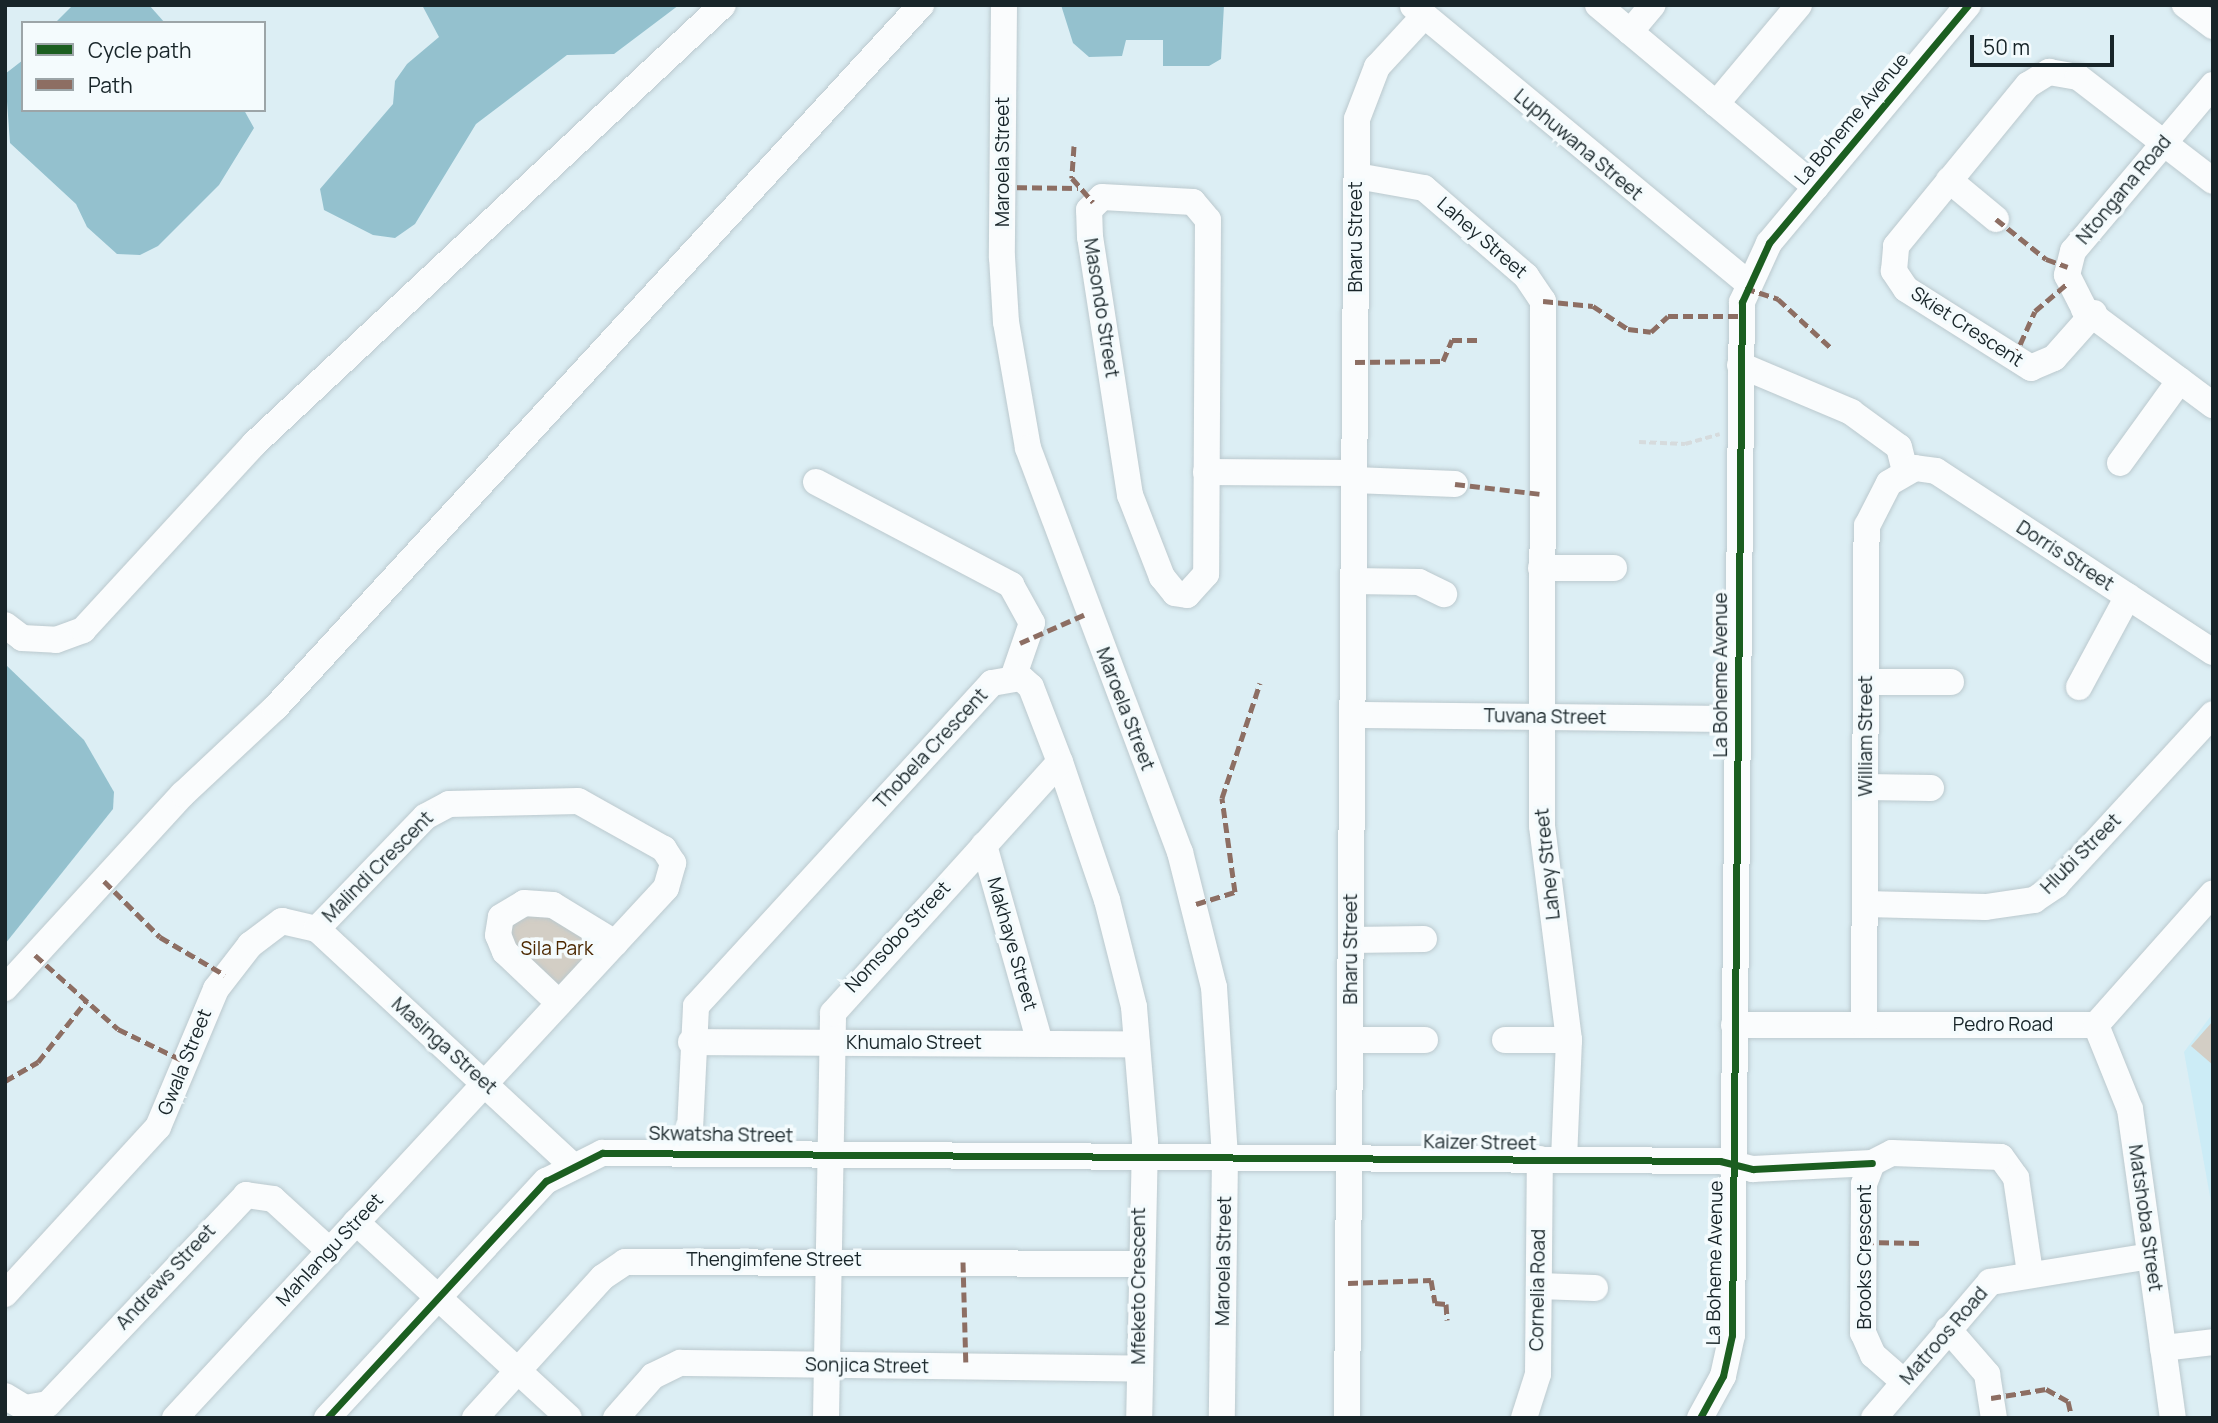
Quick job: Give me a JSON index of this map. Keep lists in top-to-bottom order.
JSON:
{
  "streets": {
    "street": [
      "La Boheme Avenue",
      "Luphuwana Street",
      "Maroela Street",
      "Ntongana Road",
      "Bharu Street",
      "Lahey Street",
      "Masondo Street",
      "Skiet Crescent",
      "Dorris Street",
      "Tuvana Street",
      "William Street",
      "Thobela Crescent",
      "Hlubi Street",
      "Malindi Crescent",
      "Nomsobo Street",
      "Makhaye Street",
      "Pedro Road",
      "Khumalo Street",
      "Masinga Street",
      "Gwala Street",
      "Skwatsha Street",
      "Kaizer Street",
      "Matshoba Street",
      "Mahlangu Street",
      "Brooks Crescent",
      "Thengimfene Street",
      "Andrews Street",
      "Mfeketo Crescent",
      "Cornelia Road",
      "Matroos Road",
      "Sonjica Street"
    ]
  },
  "crossings": [
    ["La Boheme Avenue", "Luphuwana Street"],
    ["La Boheme Avenue", "Tuvana Street"],
    ["La Boheme Avenue", "Pedro Road"],
    ["La Boheme Avenue", "Kaizer Street"],
    ["Luphuwana Street", "Bharu Street"],
    ["Maroela Street", "Skwatsha Street"],
    ["Maroela Street", "Kaizer Street"],
    ["Ntongana Road", "Skiet Crescent"],
    ["Bharu Street", "Lahey Street"],
    ["Bharu Street", "Tuvana Street"],
    ["Bharu Street", "Kaizer Street"],
    ["Lahey Street", "Tuvana Street"],
    ["Lahey Street", "Kaizer Street"],
    ["Lahey Street", "Cornelia Road"],
    ["Dorris Street", "William Street"],
    ["William Street", "Hlubi Street"],
    ["William Street", "Pedro Road"],
    ["Thobela Crescent", "Khumalo Street"],
    ["Thobela Crescent", "Skwatsha Street"],
    ["Malindi Crescent", "Masinga Street"],
    ["Malindi Crescent", "Gwala Street"],
    ["Malindi Crescent", "Mahlangu Street"],
    ["Nomsobo Street", "Makhaye Street"],
    ["Nomsobo Street", "Khumalo Street"],
    ["Nomsobo Street", "Skwatsha Street"],
    ["Nomsobo Street", "Thengimfene Street"],
    ["Nomsobo Street", "Sonjica Street"],
    ["Makhaye Street", "Khumalo Street"],
    ["Pedro Road", "Matshoba Street"],
    ["Masinga Street", "Gwala Street"],
    ["Masinga Street", "Skwatsha Street"],
    ["Masinga Street", "Mahlangu Street"],
    ["Skwatsha Street", "Kaizer Street"],
    ["Skwatsha Street", "Mfeketo Crescent"],
    ["Kaizer Street", "Brooks Crescent"],
    ["Kaizer Street", "Cornelia Road"],
    ["Matshoba Street", "Matroos Road"],
    ["Mahlangu Street", "Andrews Street"],
    ["Brooks Crescent", "Matroos Road"],
    ["Thengimfene Street", "Mfeketo Crescent"],
    ["Mfeketo Crescent", "Sonjica Street"]
  ],
  "parks": ["Sila Park"],
  "legend": ["Cycle path", "Path"],
  "scale_bar": "50 m"
}
